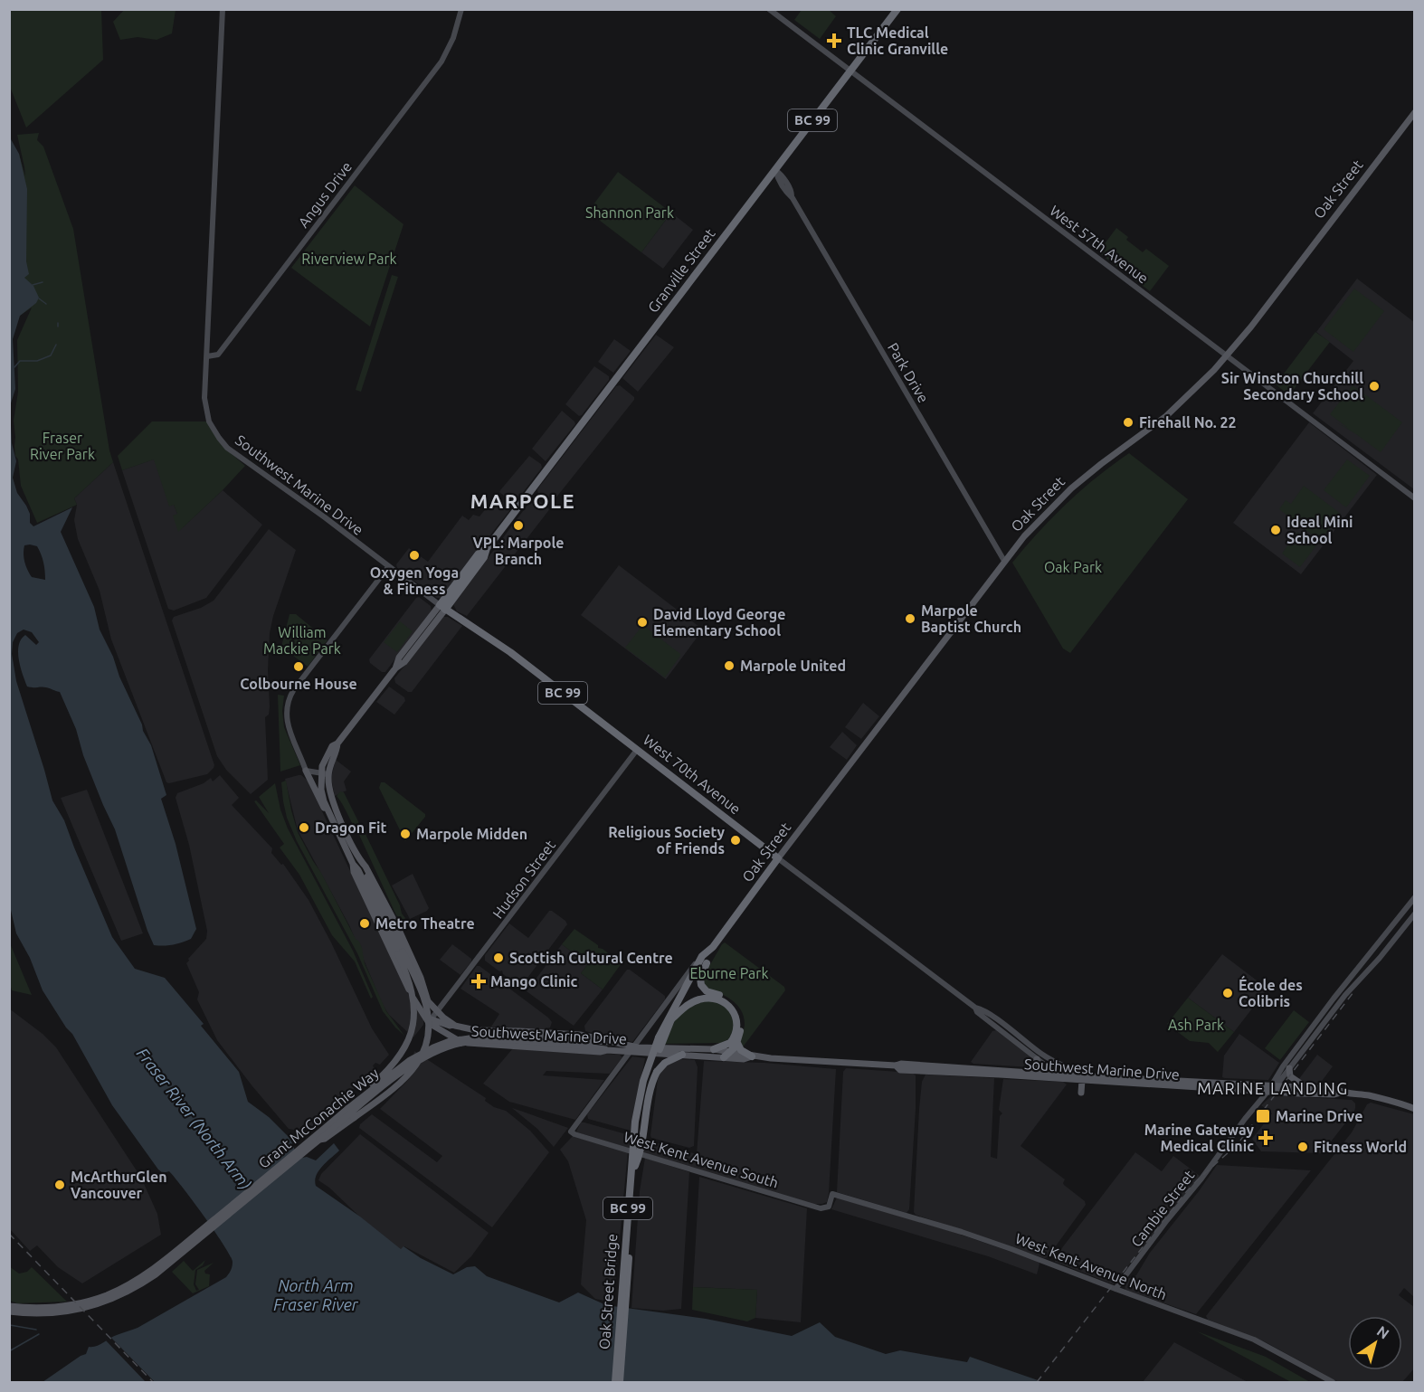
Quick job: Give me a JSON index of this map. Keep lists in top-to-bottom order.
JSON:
{
  "streets": {
    "highway": [
      "BC 99",
      "Oak Street",
      "Granville Street",
      "West 70th Avenue",
      "Oak Street Bridge"
    ],
    "main road": ["Southwest Marine Drive", "Grant McConachie Way"],
    "street": [
      "Angus Drive",
      "West 57th Avenue",
      "Park Drive",
      "Hudson Street",
      "West Kent Avenue South",
      "Cambie Street",
      "West Kent Avenue North"
    ]
  },
  "crossings": [
    ["Oak Street", "West 57th Avenue"],
    ["Oak Street", "Park Drive"],
    ["Oak Street", "Southwest Marine Drive"],
    ["Oak Street", "West 70th Avenue"],
    ["Oak Street", "West Kent Avenue South"],
    ["Oak Street", "Oak Street Bridge"],
    ["Angus Drive", "Southwest Marine Drive"],
    ["West 57th Avenue", "Granville Street"],
    ["Granville Street", "Park Drive"],
    ["Granville Street", "Southwest Marine Drive"],
    ["Granville Street", "West 70th Avenue"],
    ["Southwest Marine Drive", "West 70th Avenue"],
    ["Southwest Marine Drive", "Hudson Street"],
    ["Southwest Marine Drive", "Grant McConachie Way"],
    ["Southwest Marine Drive", "Cambie Street"],
    ["West 70th Avenue", "Hudson Street"],
    ["West Kent Avenue South", "West Kent Avenue North"],
    ["Cambie Street", "West Kent Avenue North"]
  ],
  "districts": ["MARPOLE", "MARINE LANDING"],
  "water": ["Fraser River (North Arm)", "North Arm Fraser River"],
  "parks": [
    "Shannon Park",
    "Riverview Park",
    "Fraser River Park",
    "Oak Park",
    "William Mackie Park",
    "Eburne Park",
    "Ash Park"
  ],
  "places": {
    "health": ["TLC Medical Clinic Granville", "Mango Clinic", "Marine Gateway Medical Clinic"],
    "other": [
      "Sir Winston Churchill Secondary School",
      "Firehall No. 22",
      "VPL: Marpole Branch",
      "Ideal Mini School",
      "Oxygen Yoga & Fitness",
      "Marpole Baptist Church",
      "David Lloyd George Elementary School",
      "Marpole United",
      "Colbourne House",
      "Dragon Fit",
      "Marpole Midden",
      "Religious Society of Friends",
      "Metro Theatre",
      "Scottish Cultural Centre",
      "École des Colibris",
      "Fitness World",
      "McArthurGlen Vancouver"
    ],
    "transit": ["Marine Drive"]
  },
  "north": "top right"
}
